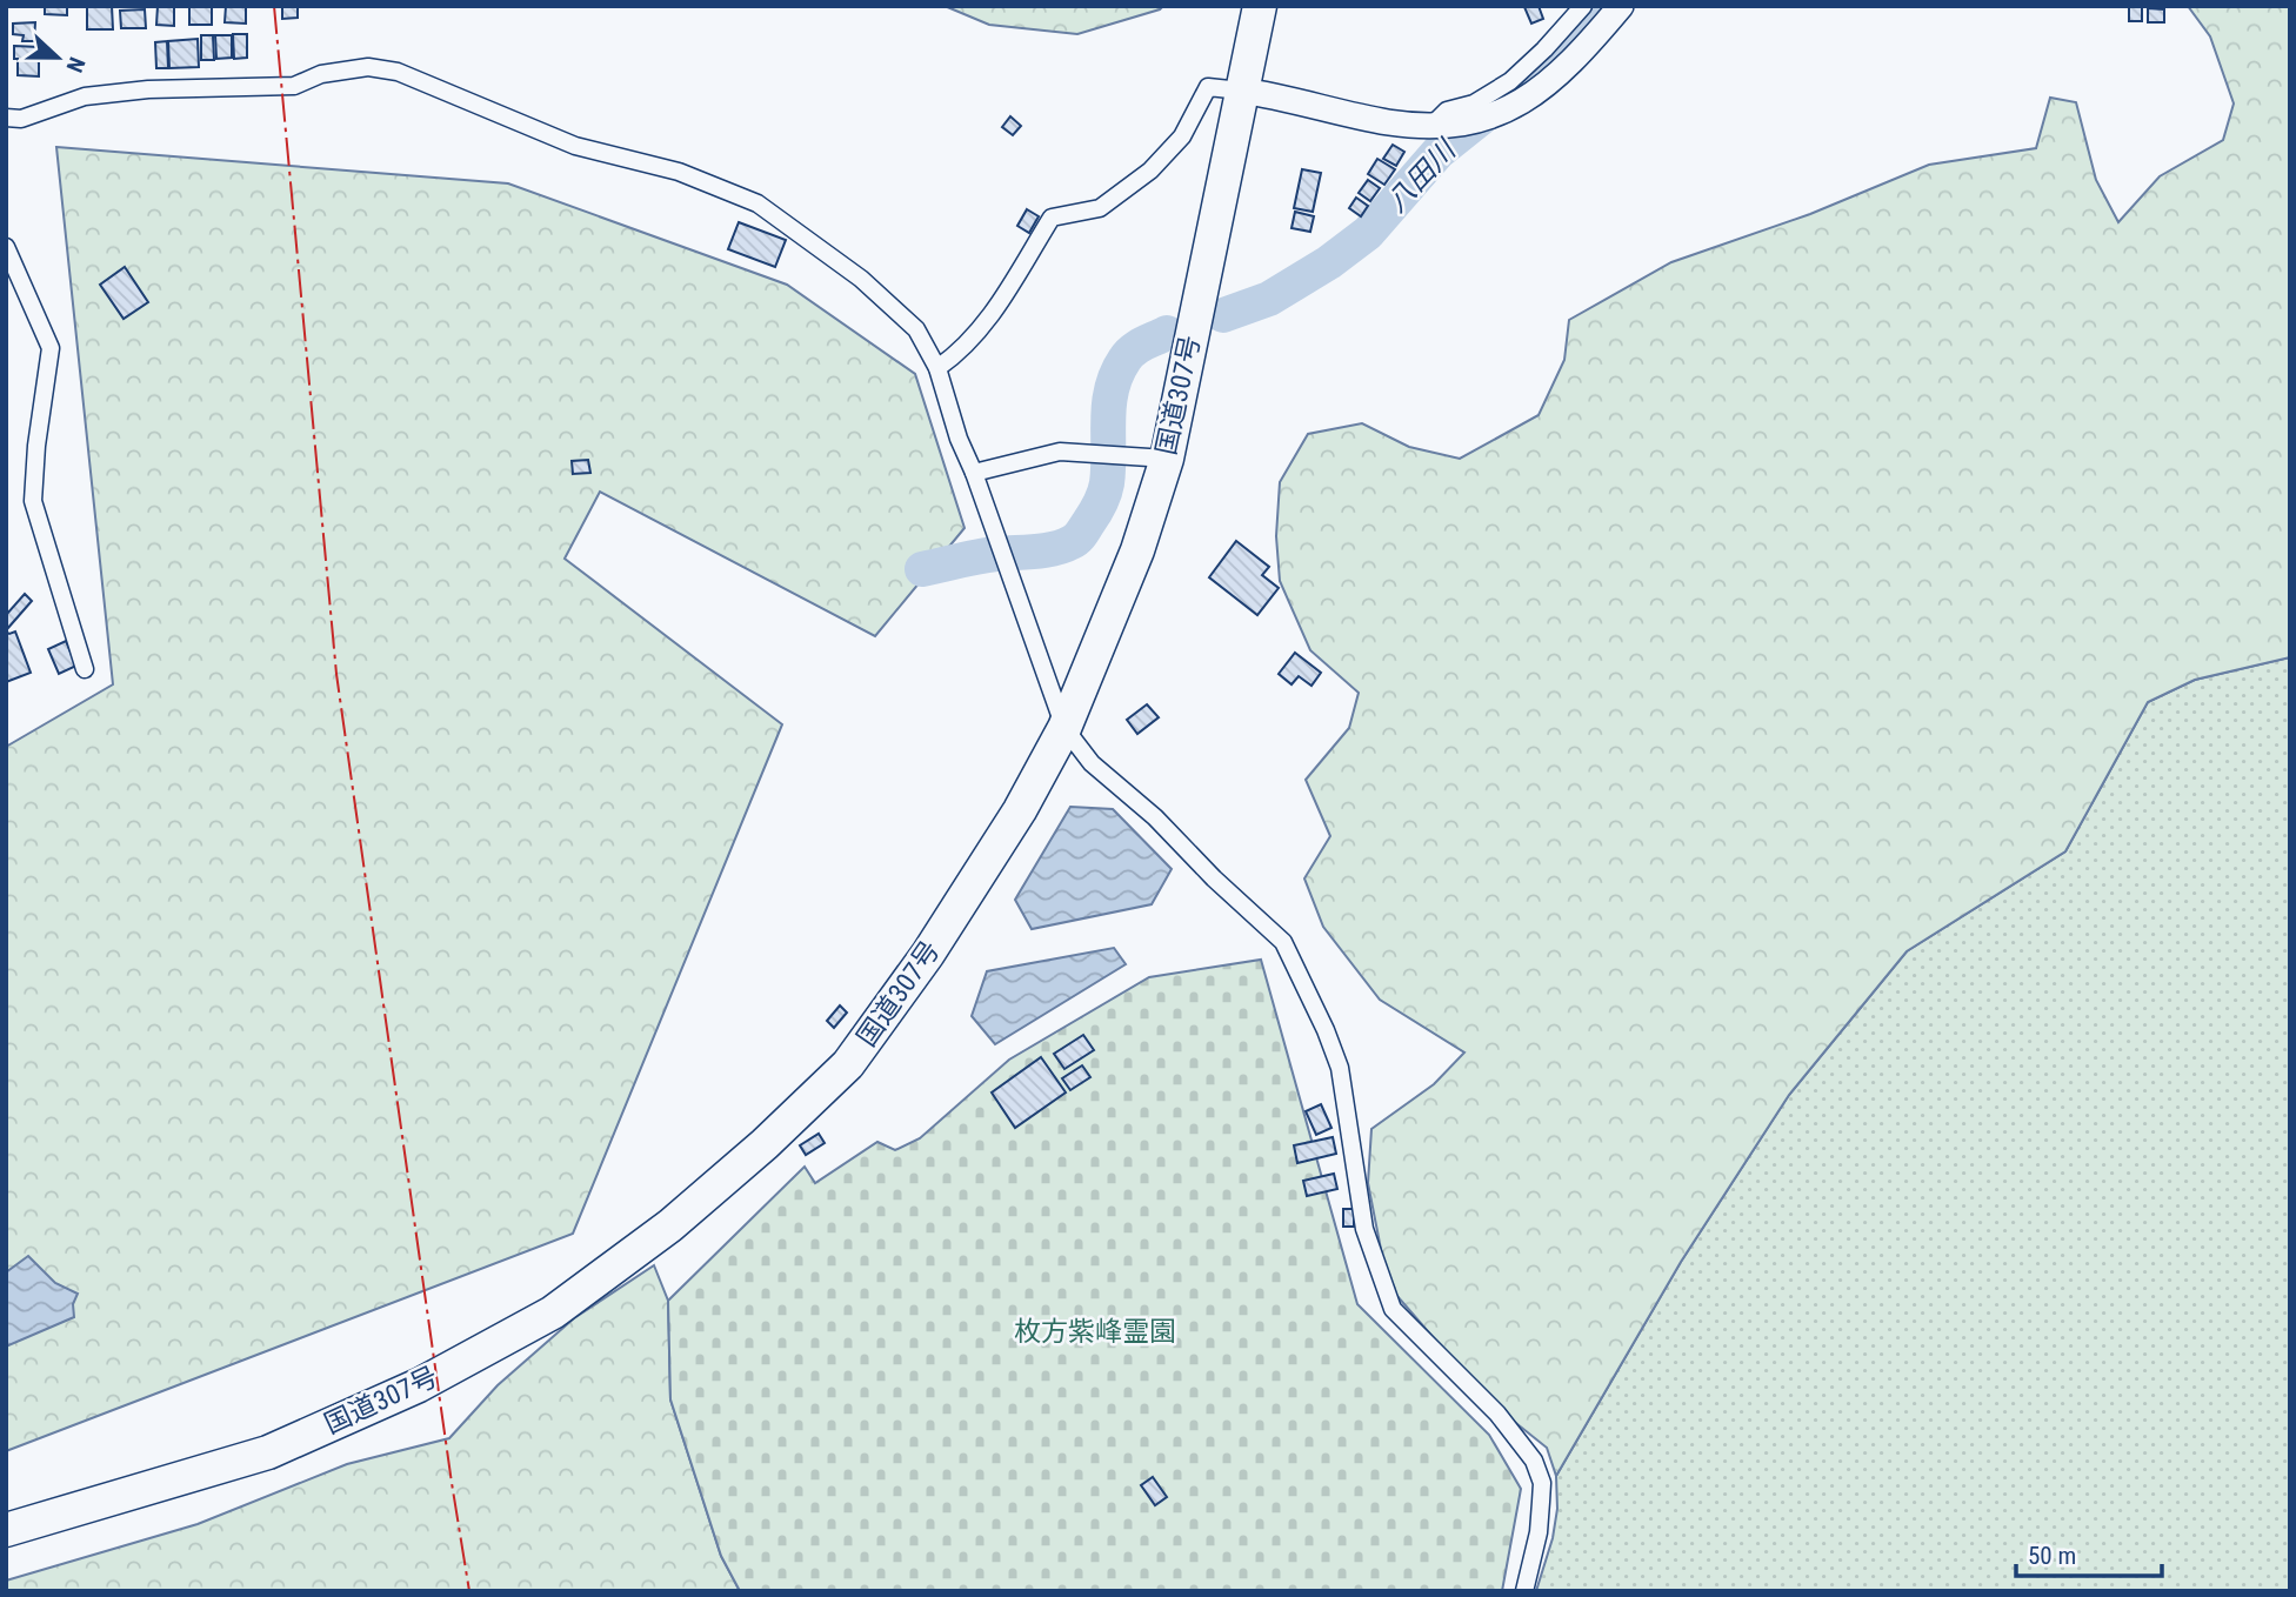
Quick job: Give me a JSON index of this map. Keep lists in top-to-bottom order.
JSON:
{
  "streets": {
    "highway": ["国道307号"]
  },
  "water": ["八田川"],
  "parks": ["枚方紫峰霊園"],
  "scale_bar": "50 m",
  "north": "right"
}
